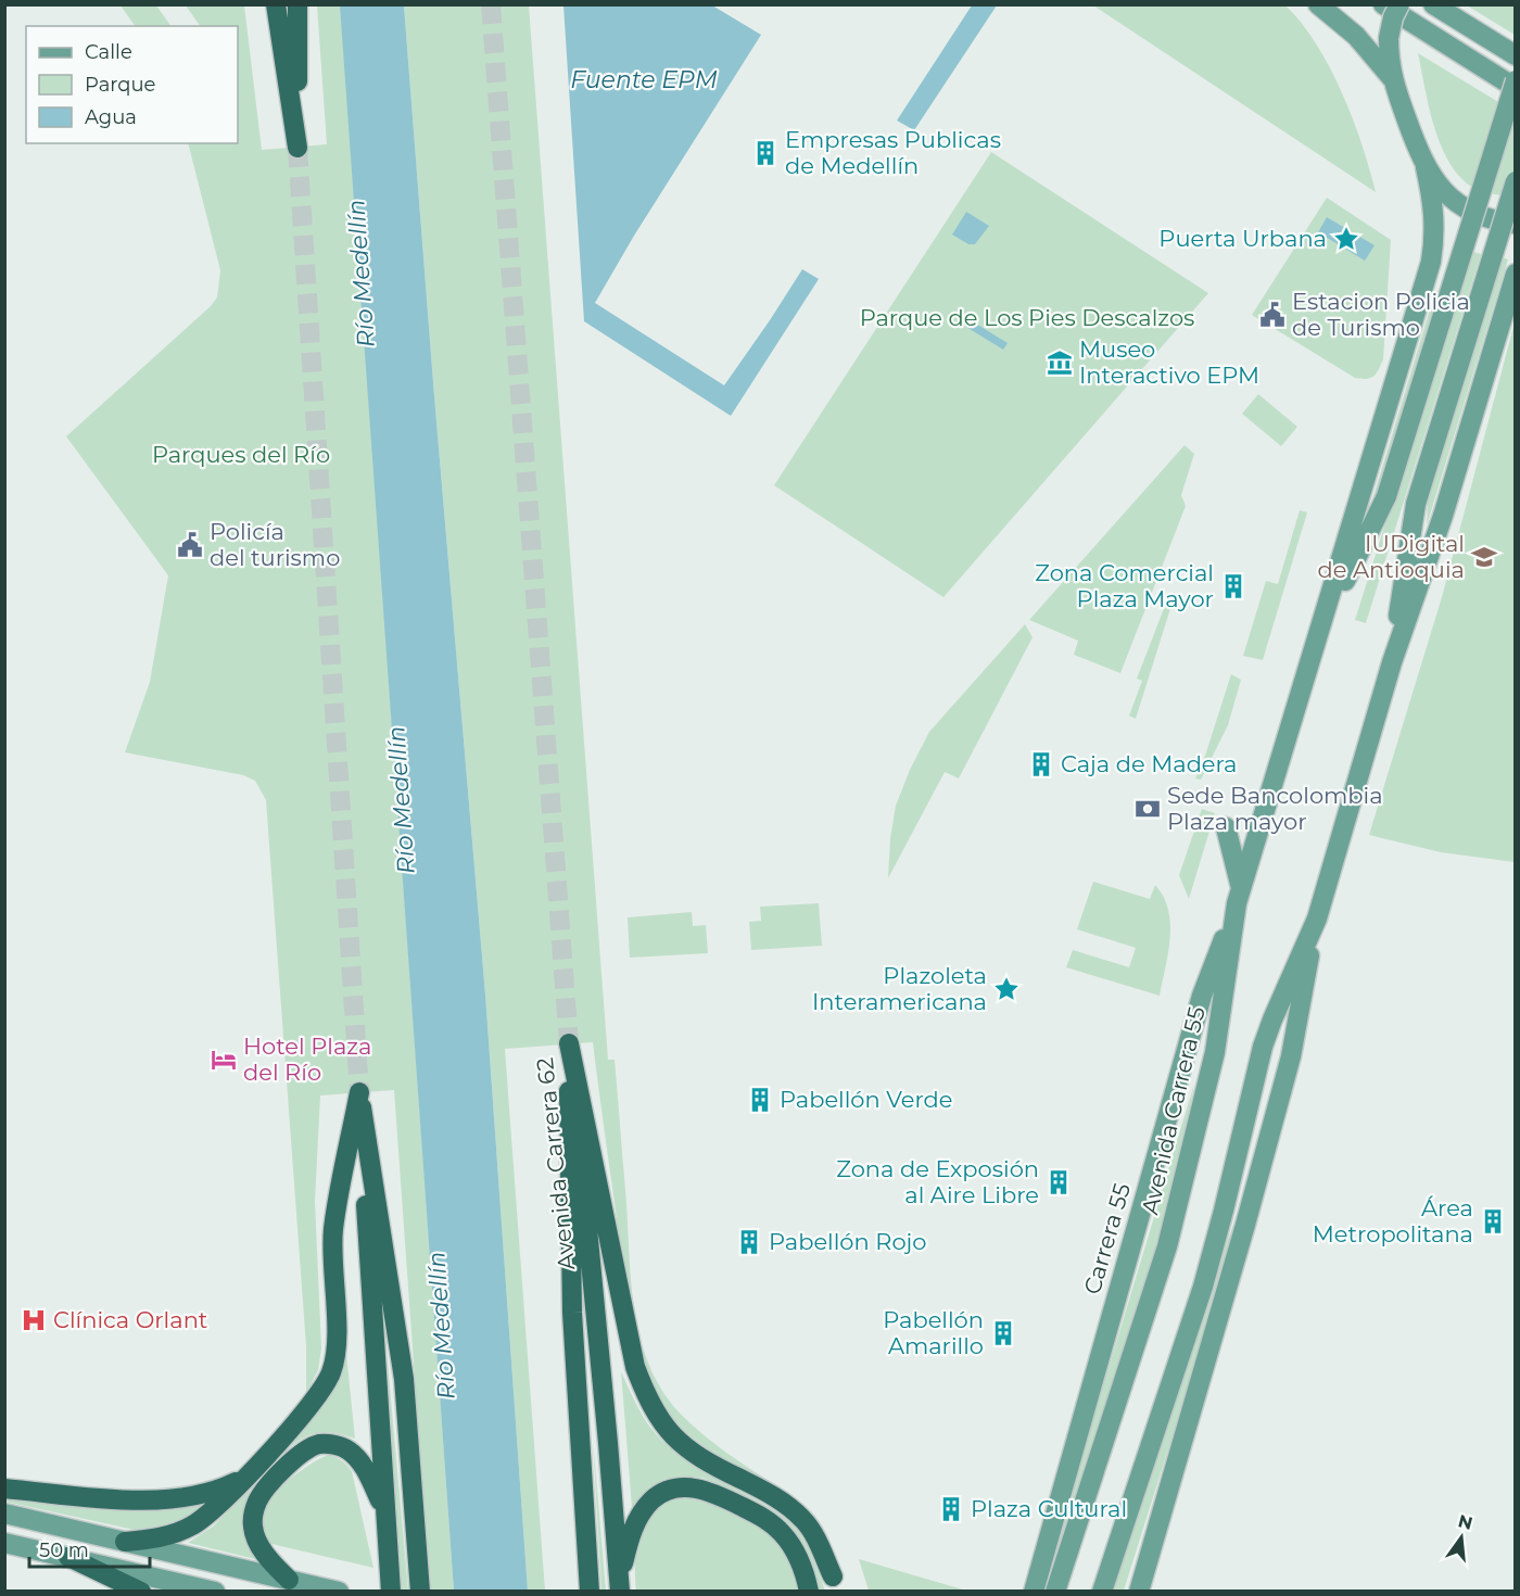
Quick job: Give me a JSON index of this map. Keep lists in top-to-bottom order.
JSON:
{
  "streets": {
    "highway": ["Avenida Carrera 62"],
    "main road": ["Avenida Carrera 55", "Carrera 55"]
  },
  "crossings": [
    ["Avenida Carrera 55", "Carrera 55"]
  ],
  "water": ["Fuente EPM", "Río Medellín"],
  "parks": ["Parque de Los Pies Descalzos", "Parques del Río"],
  "places": {
    "building": [
      "Empresas Publicas de Medellín",
      "Zona Comercial Plaza Mayor",
      "Caja de Madera",
      "Pabellón Verde",
      "Zona de Exposión al Aire Libre",
      "Área Metropolitana",
      "Pabellón Rojo",
      "Pabellón Amarillo",
      "Plaza Cultural"
    ],
    "place": ["Puerta Urbana", "Plazoleta Interamericana"],
    "public building": ["Estacion Policia de Turismo", "Policía del turismo"],
    "museum": ["Museo Interactivo EPM"],
    "school or university": ["IUDigital de Antioquia"],
    "bank": ["Sede Bancolombia Plaza mayor"],
    "hotel": ["Hotel Plaza del Río"],
    "hospital": ["Clínica Orlant"]
  },
  "legend": ["Calle", "Parque", "Agua"],
  "scale_bar": "50 m",
  "north": "top"
}
